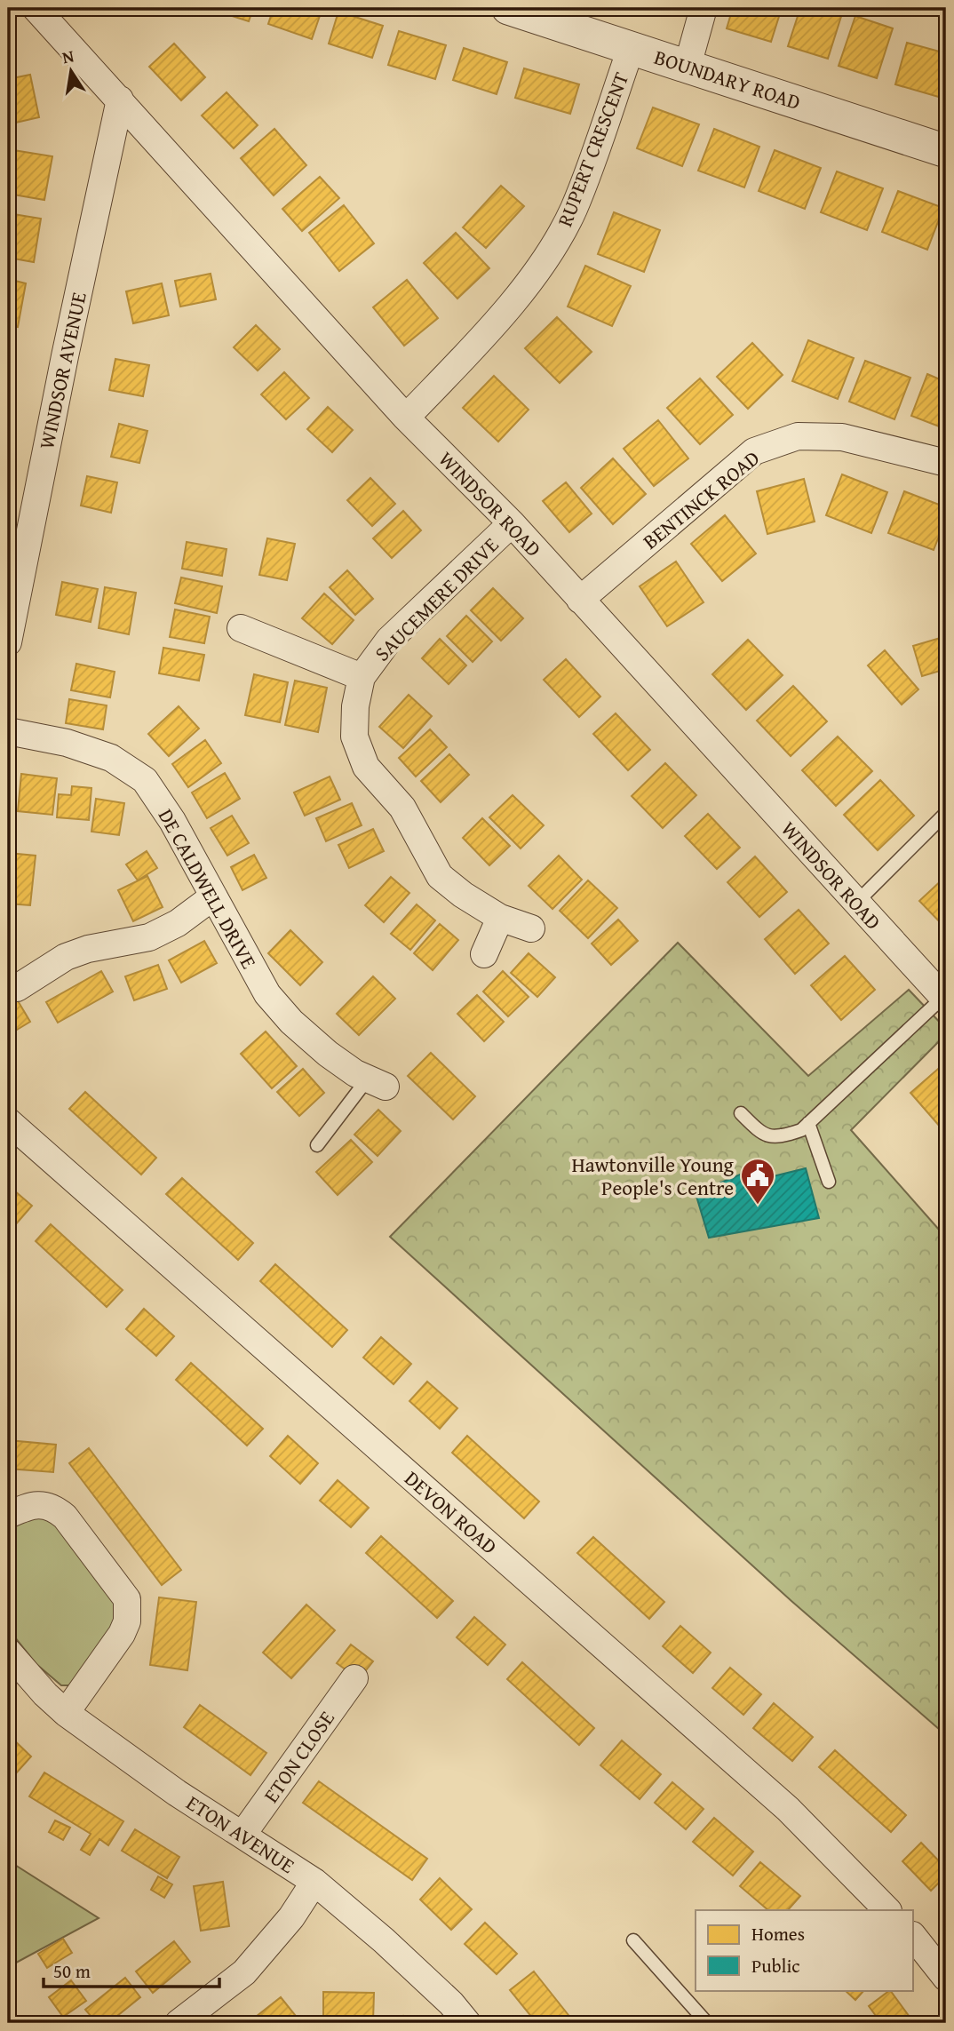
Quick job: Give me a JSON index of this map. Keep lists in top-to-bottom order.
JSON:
{
  "streets": {
    "street": [
      "BOUNDARY ROAD",
      "RUPERT CRESCENT",
      "WINDSOR AVENUE",
      "BENTINCK ROAD",
      "WINDSOR ROAD",
      "SAUCEMERE DRIVE",
      "DE CALDWELL DRIVE",
      "DEVON ROAD",
      "ETON CLOSE",
      "ETON AVENUE"
    ]
  },
  "crossings": [
    ["BOUNDARY ROAD", "RUPERT CRESCENT"],
    ["RUPERT CRESCENT", "WINDSOR ROAD"],
    ["WINDSOR AVENUE", "WINDSOR ROAD"],
    ["BENTINCK ROAD", "WINDSOR ROAD"],
    ["WINDSOR ROAD", "SAUCEMERE DRIVE"],
    ["ETON CLOSE", "ETON AVENUE"]
  ],
  "places": {
    "public building": ["Hawtonville Young People's Centre"]
  },
  "legend": ["Homes", "Public"],
  "scale_bar": "50 m",
  "north": "top"
}
